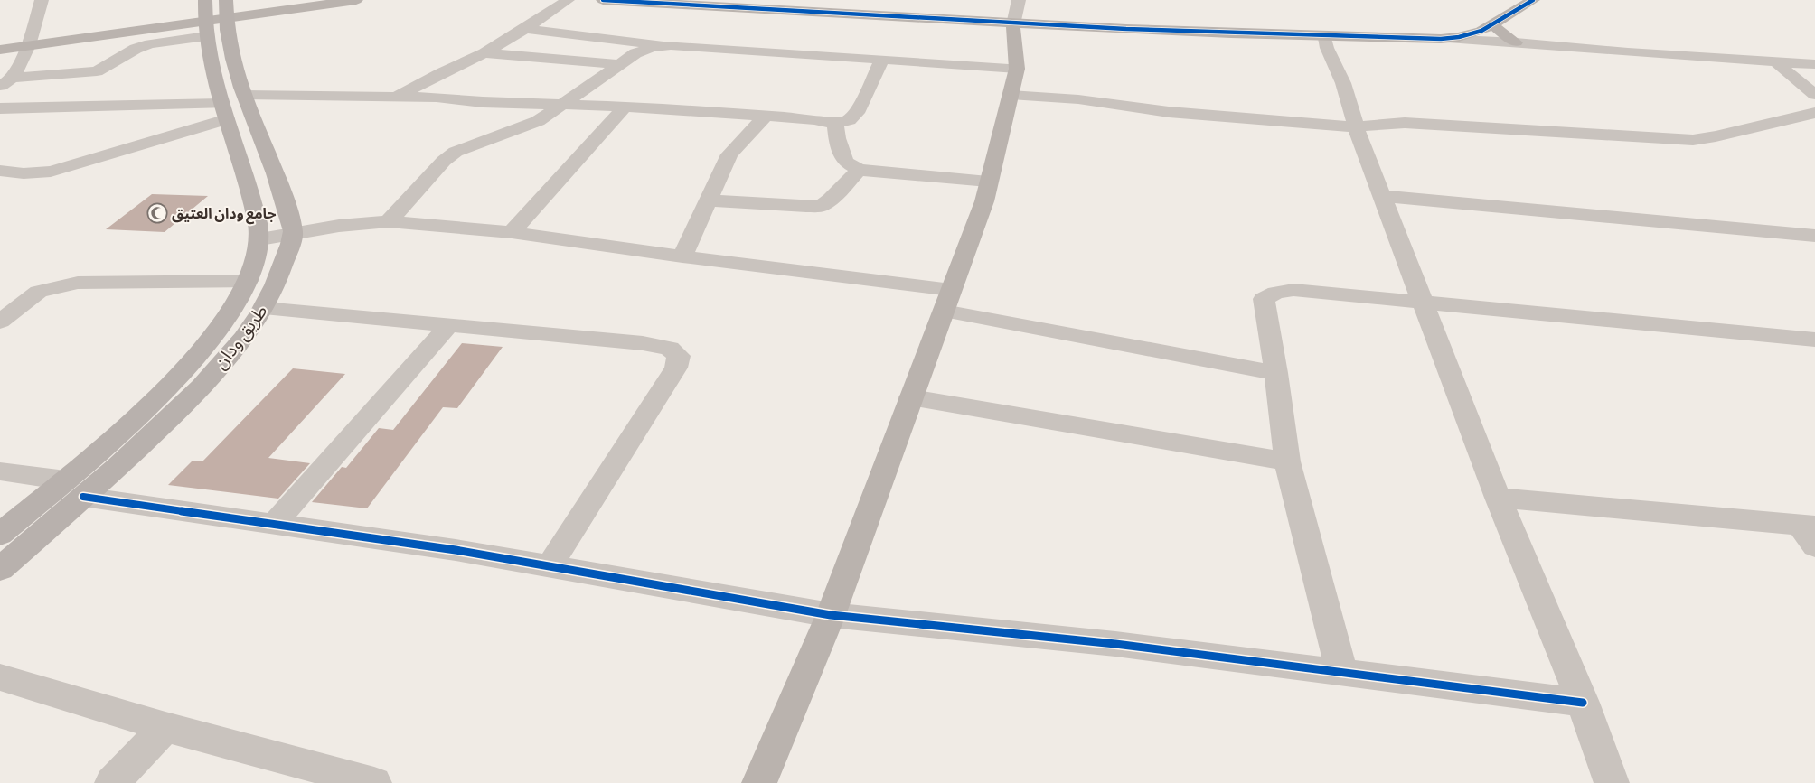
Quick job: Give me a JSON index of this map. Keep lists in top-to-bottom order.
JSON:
{
  "streets": {
    "main road": ["طريق ودان"]
  },
  "places": {
    "mosque": ["جامع ودان العتيق"]
  }
}
